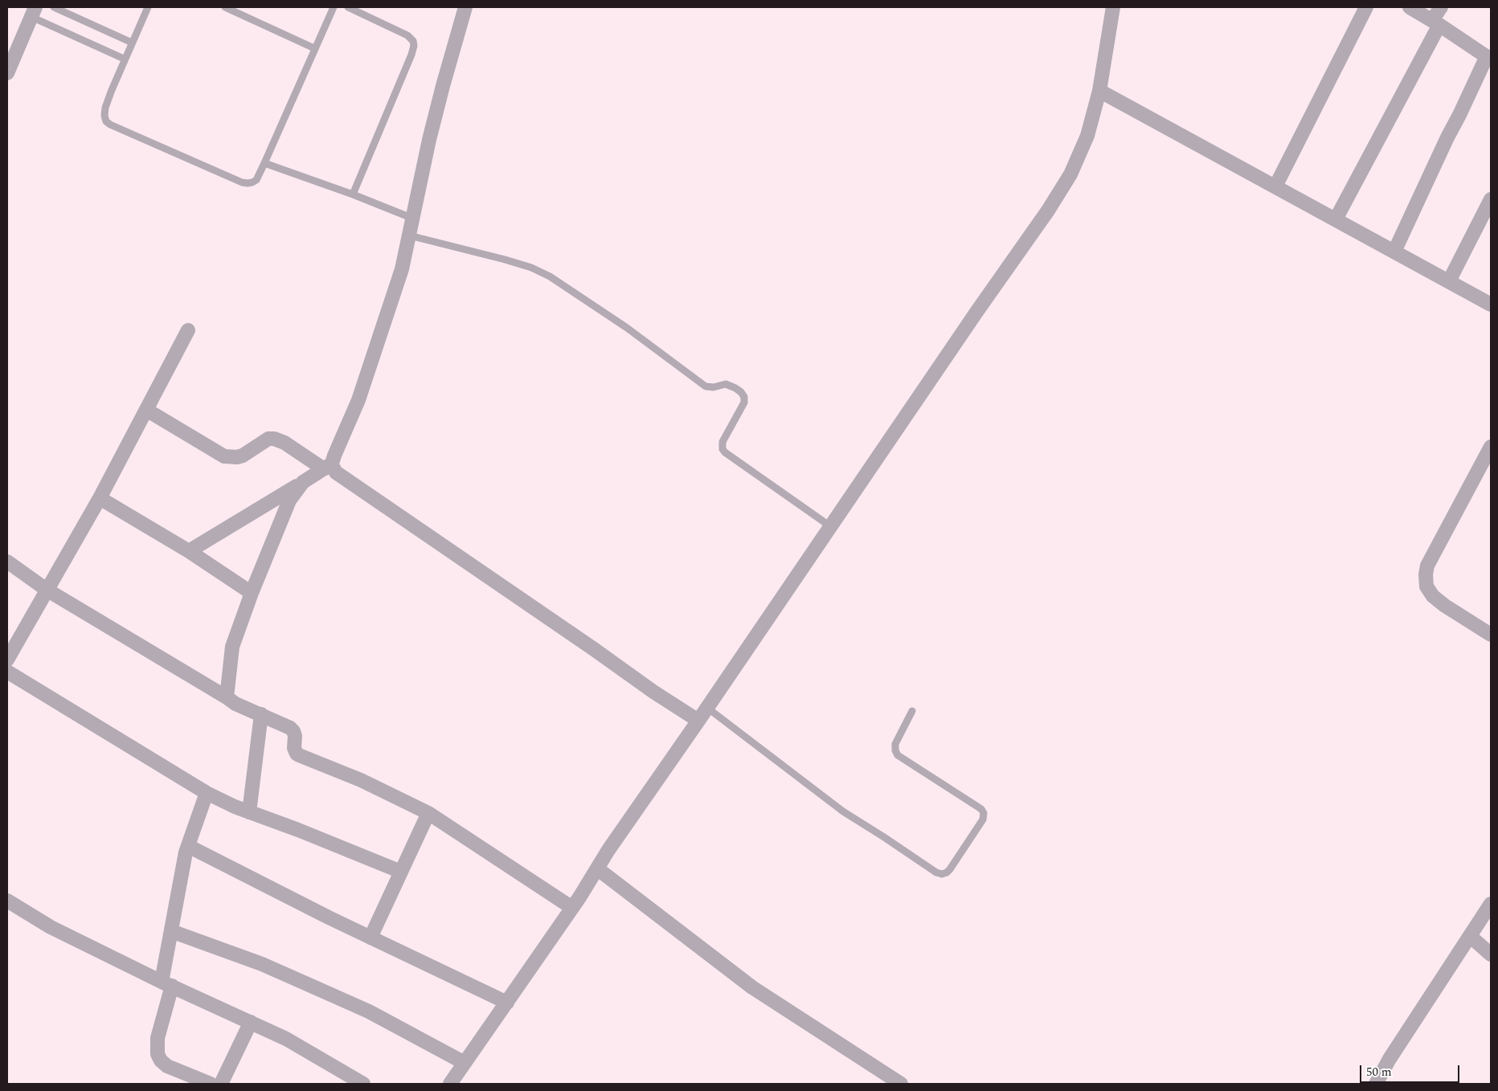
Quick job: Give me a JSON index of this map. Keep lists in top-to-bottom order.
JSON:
{
  "scale_bar": "50 m"
}
